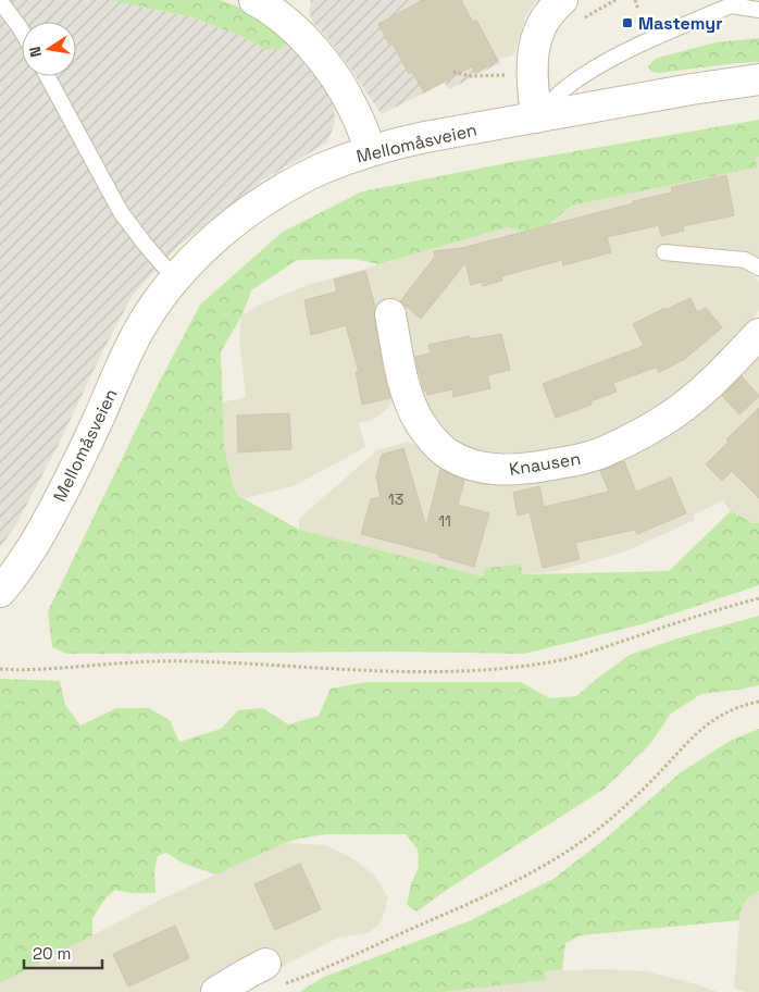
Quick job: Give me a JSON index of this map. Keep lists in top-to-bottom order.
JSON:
{
  "streets": {
    "street": ["Mellomåsveien", "Knausen"]
  },
  "places": {
    "transit": ["Mastemyr"]
  },
  "house_numbers": ["13", "11"],
  "scale_bar": "20 m",
  "north": "left"
}
